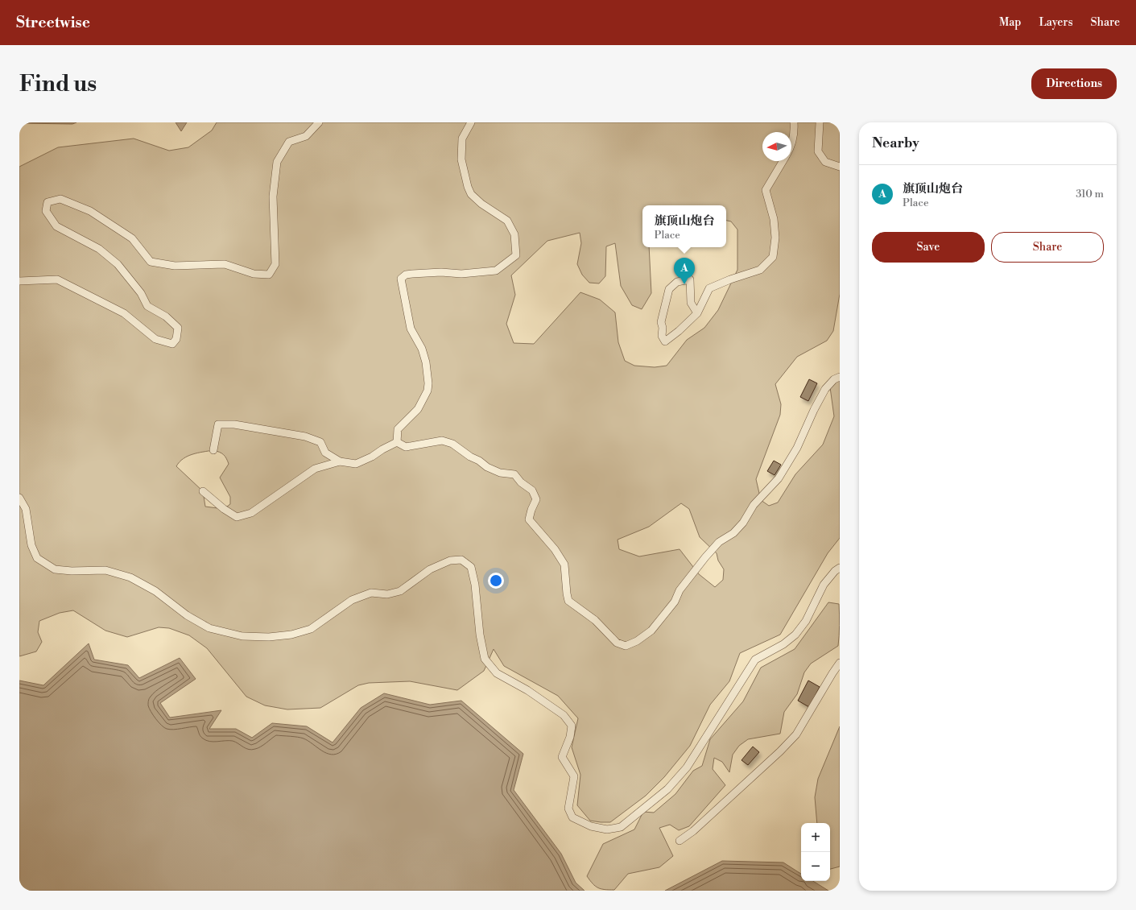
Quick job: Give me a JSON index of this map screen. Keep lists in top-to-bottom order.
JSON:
{
  "north": "left",
  "page": {
    "header": "Streetwise",
    "nav": ["Map", "Layers", "Share"],
    "buttons": [
      "Directions",
      ["Save", "Share"]
    ],
    "title": "Find us",
    "heading": "Nearby",
    "list": [
      {
        "mark": "A",
        "name": "旗顶山炮台",
        "note": "Place",
        "value": "310 m"
      }
    ],
    "popup": ["旗顶山炮台", "Place"],
    "pins": "A",
    "map_buttons": ["+", "−"]
  }
}
